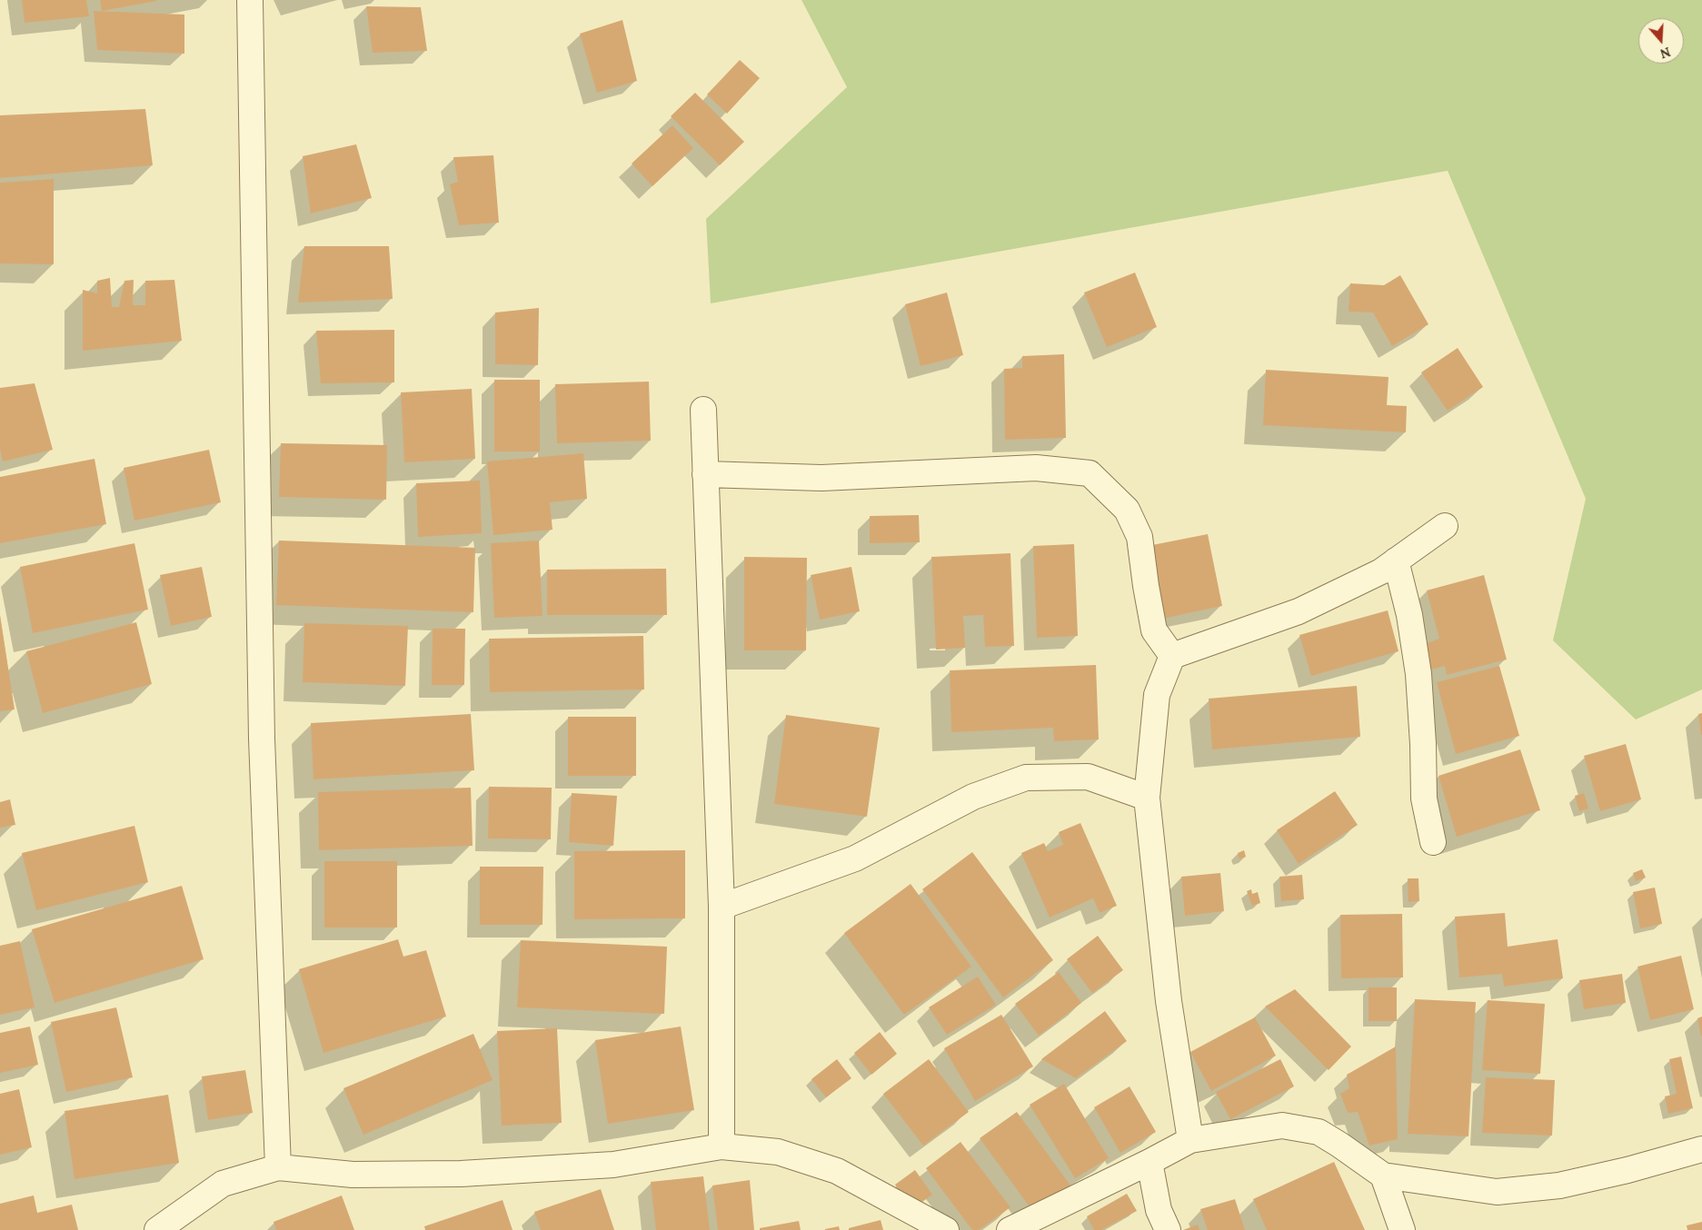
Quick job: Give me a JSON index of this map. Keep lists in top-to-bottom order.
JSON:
{
  "north": "bottom"
}
